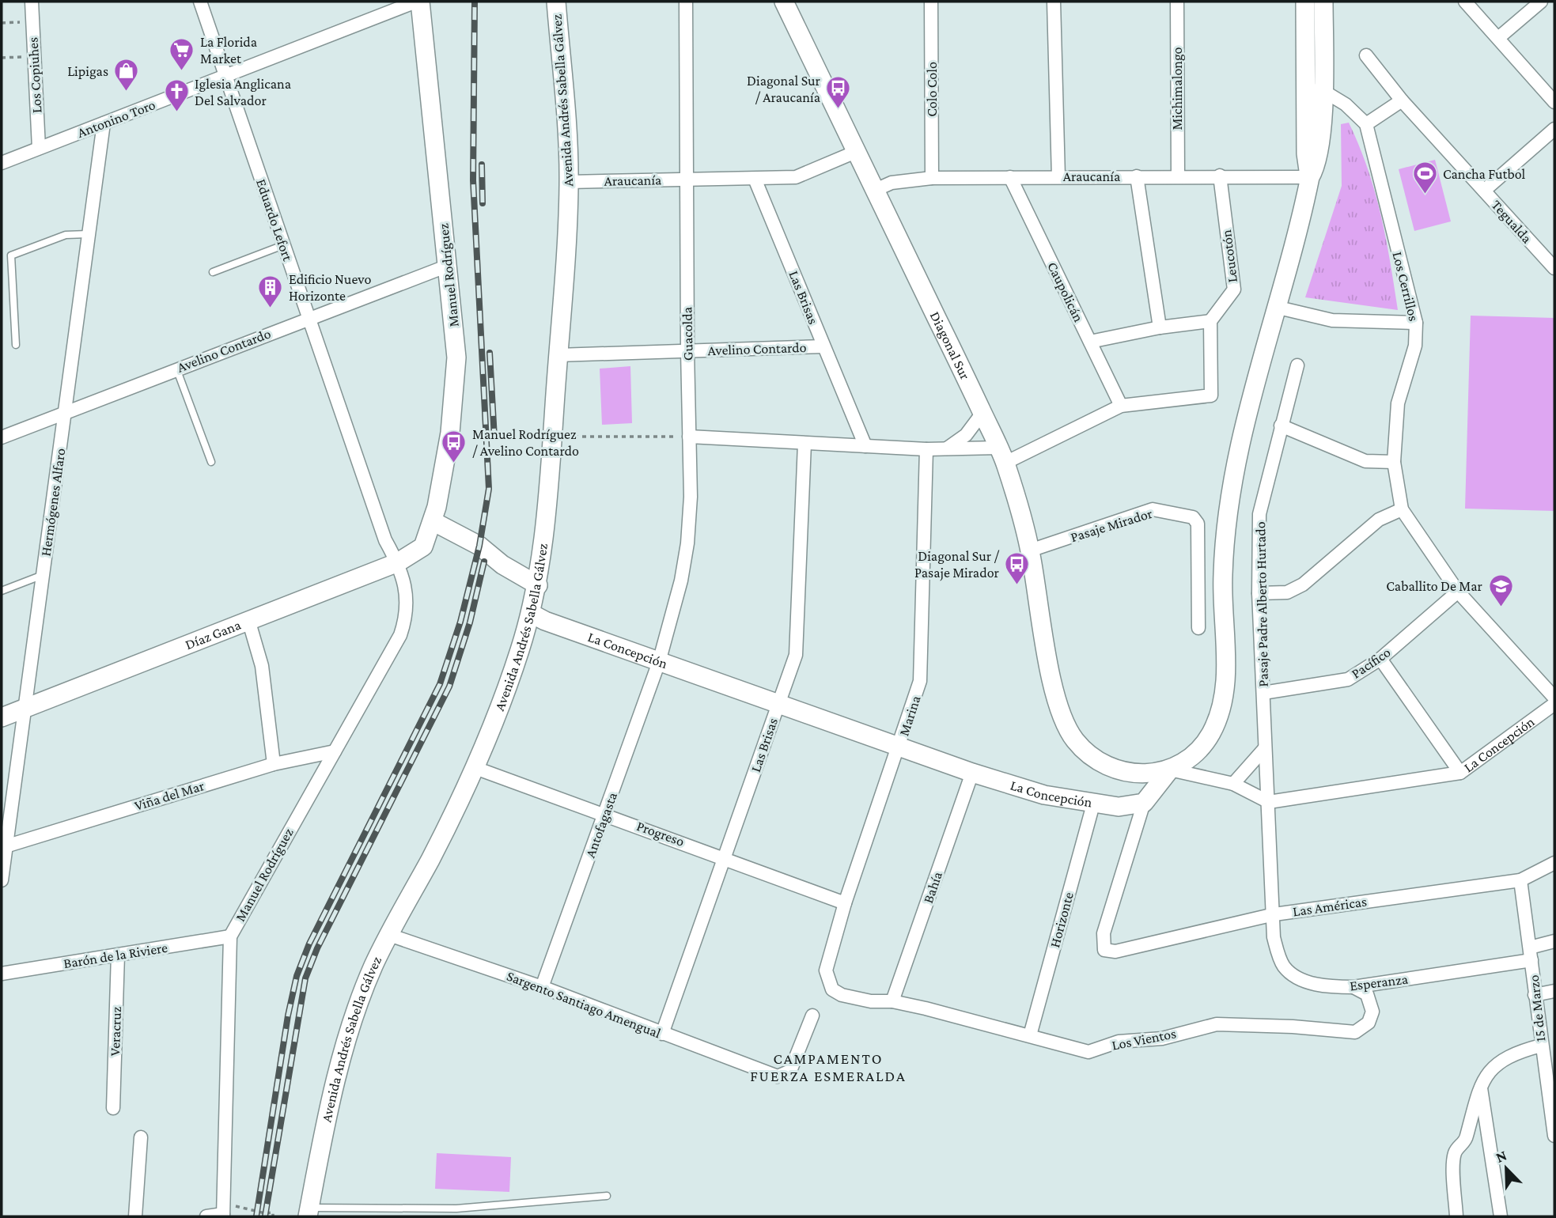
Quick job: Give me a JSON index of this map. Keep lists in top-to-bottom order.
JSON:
{
  "streets": {
    "main road": [
      "Avenida Andrés Sabella Gálvez",
      "Manuel Rodríguez",
      "Diagonal Sur",
      "Díaz Gana",
      "La Concepción"
    ],
    "street": [
      "Los Copiuhes",
      "Michimalongo",
      "Colo Colo",
      "Antonino Toro",
      "Araucanía",
      "Eduardo Lefort",
      "Tegualda",
      "Leucotón",
      "Los Cerrillos",
      "Caupolicán",
      "Las Brisas",
      "Guacolda",
      "Avelino Contardo",
      "Hermógenes Alfaro",
      "Pasaje Mirador",
      "Pasaje Padre Alberto Hurtado",
      "Pacífico",
      "Marina",
      "Viña del Mar",
      "Antofagasta",
      "Progreso",
      "Bahía",
      "Las Américas",
      "Horizonte",
      "Barón de la Riviere",
      "Esperanza",
      "Sargento Santiago Amengual",
      "15 de Marzo",
      "Veracruz",
      "Los Vientos"
    ]
  },
  "crossings": [
    ["Los Copiuhes", "Antonino Toro"],
    ["Michimalongo", "Araucanía"],
    ["Colo Colo", "Araucanía"],
    ["Avenida Andrés Sabella Gálvez", "Araucanía"],
    ["Avenida Andrés Sabella Gálvez", "Avelino Contardo"],
    ["Avenida Andrés Sabella Gálvez", "La Concepción"],
    ["Avenida Andrés Sabella Gálvez", "Progreso"],
    ["Avenida Andrés Sabella Gálvez", "Sargento Santiago Amengual"],
    ["Antonino Toro", "Eduardo Lefort"],
    ["Antonino Toro", "Manuel Rodríguez"],
    ["Antonino Toro", "Hermógenes Alfaro"],
    ["Araucanía", "Leucotón"],
    ["Araucanía", "Caupolicán"],
    ["Araucanía", "Las Brisas"],
    ["Araucanía", "Guacolda"],
    ["Araucanía", "Diagonal Sur"],
    ["Eduardo Lefort", "Manuel Rodríguez"],
    ["Eduardo Lefort", "Avelino Contardo"],
    ["Eduardo Lefort", "Díaz Gana"],
    ["Manuel Rodríguez", "Avelino Contardo"],
    ["Manuel Rodríguez", "Díaz Gana"],
    ["Manuel Rodríguez", "Viña del Mar"],
    ["Manuel Rodríguez", "Barón de la Riviere"],
    ["Los Cerrillos", "Pacífico"],
    ["Las Brisas", "Avelino Contardo"],
    ["Las Brisas", "La Concepción"],
    ["Las Brisas", "Progreso"],
    ["Las Brisas", "Sargento Santiago Amengual"],
    ["Guacolda", "Avelino Contardo"],
    ["Guacolda", "La Concepción"],
    ["Guacolda", "Antofagasta"],
    ["Diagonal Sur", "Pasaje Mirador"],
    ["Avelino Contardo", "Hermógenes Alfaro"],
    ["Hermógenes Alfaro", "Díaz Gana"],
    ["Hermógenes Alfaro", "Viña del Mar"],
    ["Pasaje Padre Alberto Hurtado", "La Concepción"],
    ["Pasaje Padre Alberto Hurtado", "Pacífico"],
    ["Pasaje Padre Alberto Hurtado", "Las Américas"],
    ["Pasaje Padre Alberto Hurtado", "Esperanza"],
    ["La Concepción", "Marina"],
    ["La Concepción", "Antofagasta"],
    ["La Concepción", "Bahía"],
    ["La Concepción", "Las Américas"],
    ["La Concepción", "Horizonte"],
    ["Marina", "Progreso"],
    ["Marina", "Los Vientos"],
    ["Antofagasta", "Progreso"],
    ["Antofagasta", "Sargento Santiago Amengual"],
    ["Bahía", "Los Vientos"],
    ["Las Américas", "Esperanza"],
    ["Las Américas", "15 de Marzo"],
    ["Horizonte", "Los Vientos"],
    ["Barón de la Riviere", "Veracruz"],
    ["Esperanza", "15 de Marzo"],
    ["Esperanza", "Los Vientos"]
  ],
  "districts": ["CAMPAMENTO FUERZA ESMERALDA"],
  "places": {
    "supermarket": ["La Florida Market"],
    "shop": ["Lipigas"],
    "bus stop": ["Diagonal Sur / Araucanía", "Manuel Rodríguez / Avelino Contardo", "Diagonal Sur / Pasaje Mirador"],
    "church": ["Iglesia Anglicana Del Salvador"],
    "sports": ["Cancha Futbol"],
    "building": ["Edificio Nuevo Horizonte"],
    "school or university": ["Caballito De Mar"]
  },
  "north": "top left"
}
